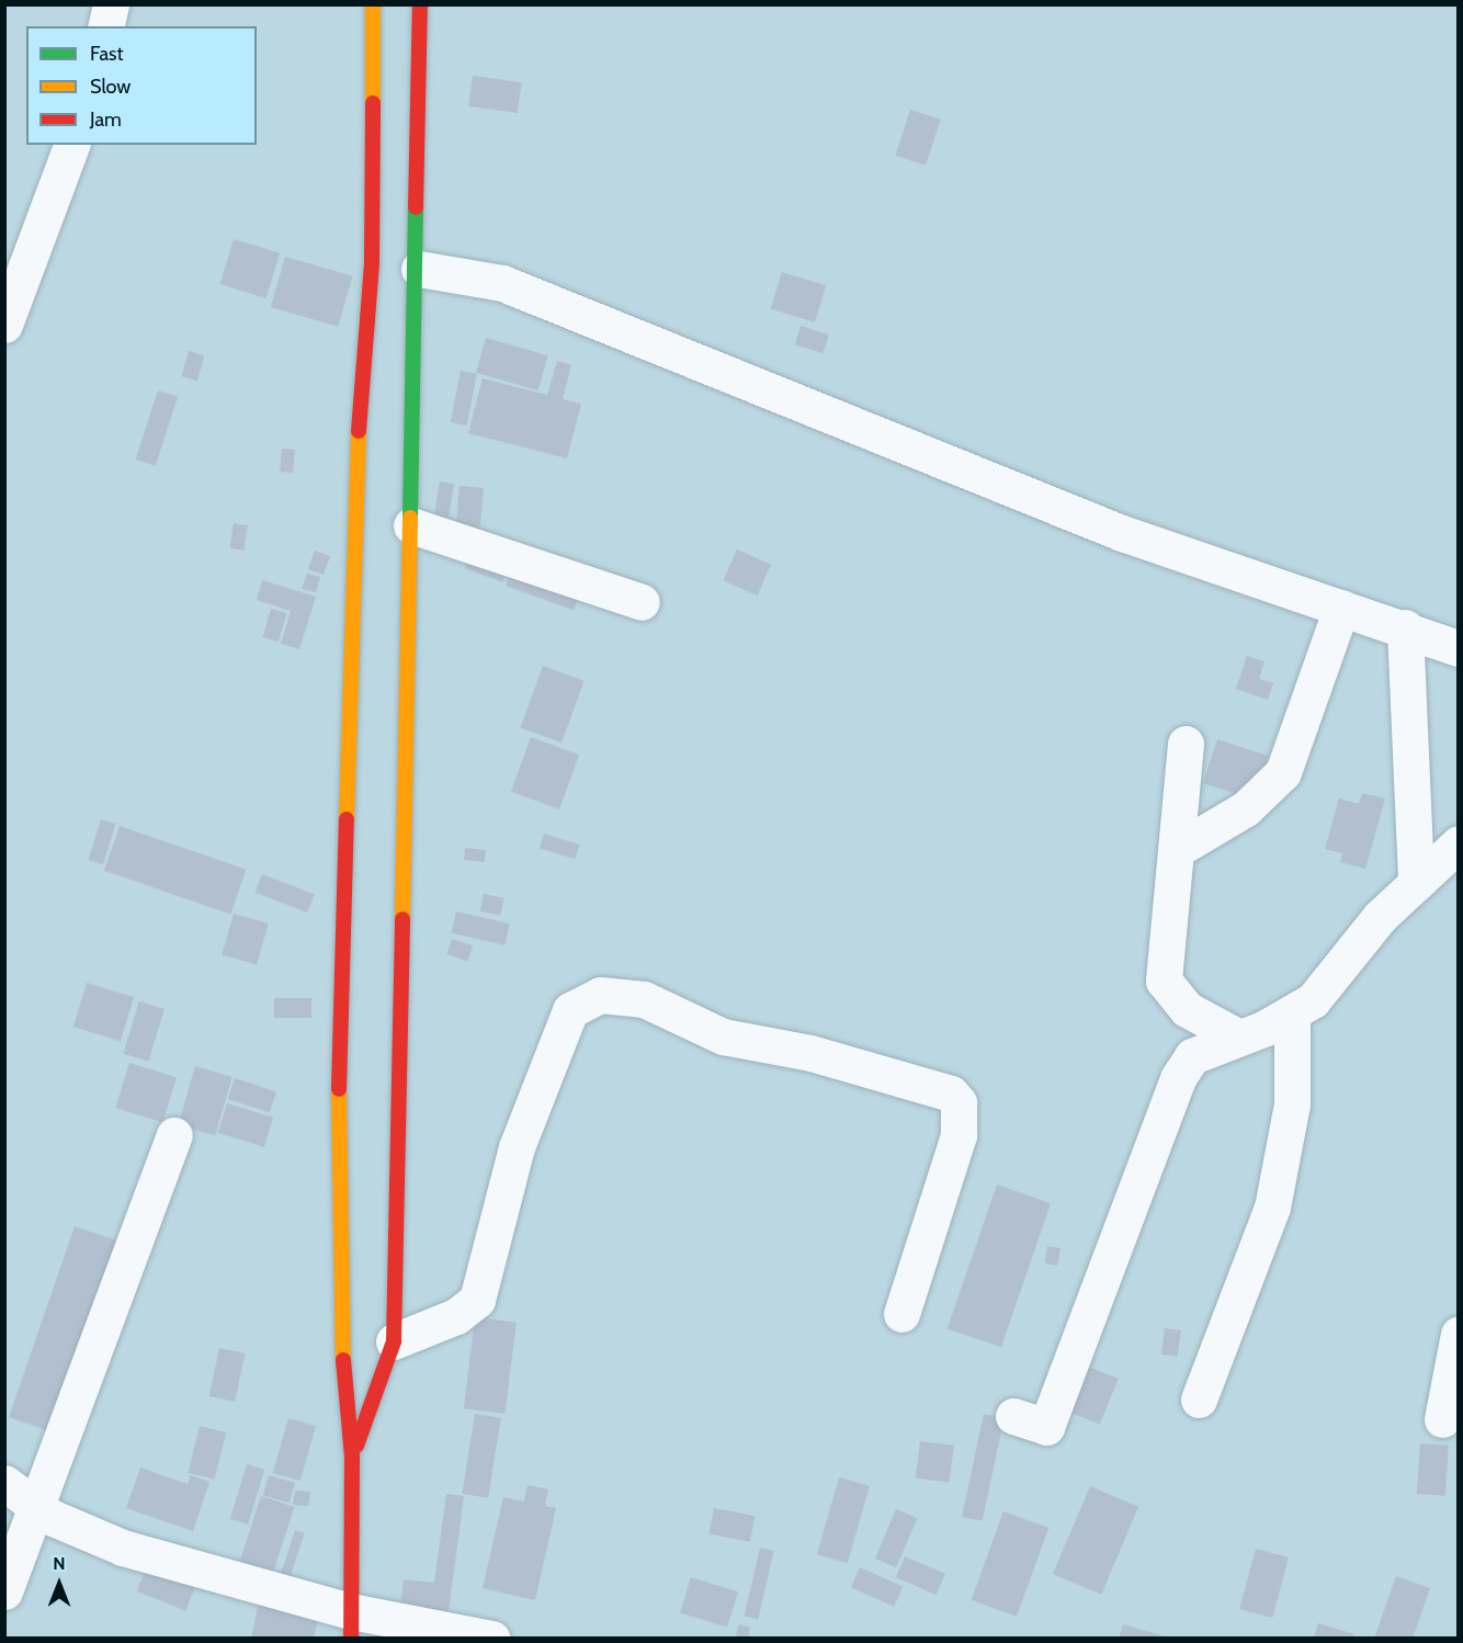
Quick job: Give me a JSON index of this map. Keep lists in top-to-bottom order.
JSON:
{
  "legend": ["Fast", "Slow", "Jam"],
  "north": "top"
}
